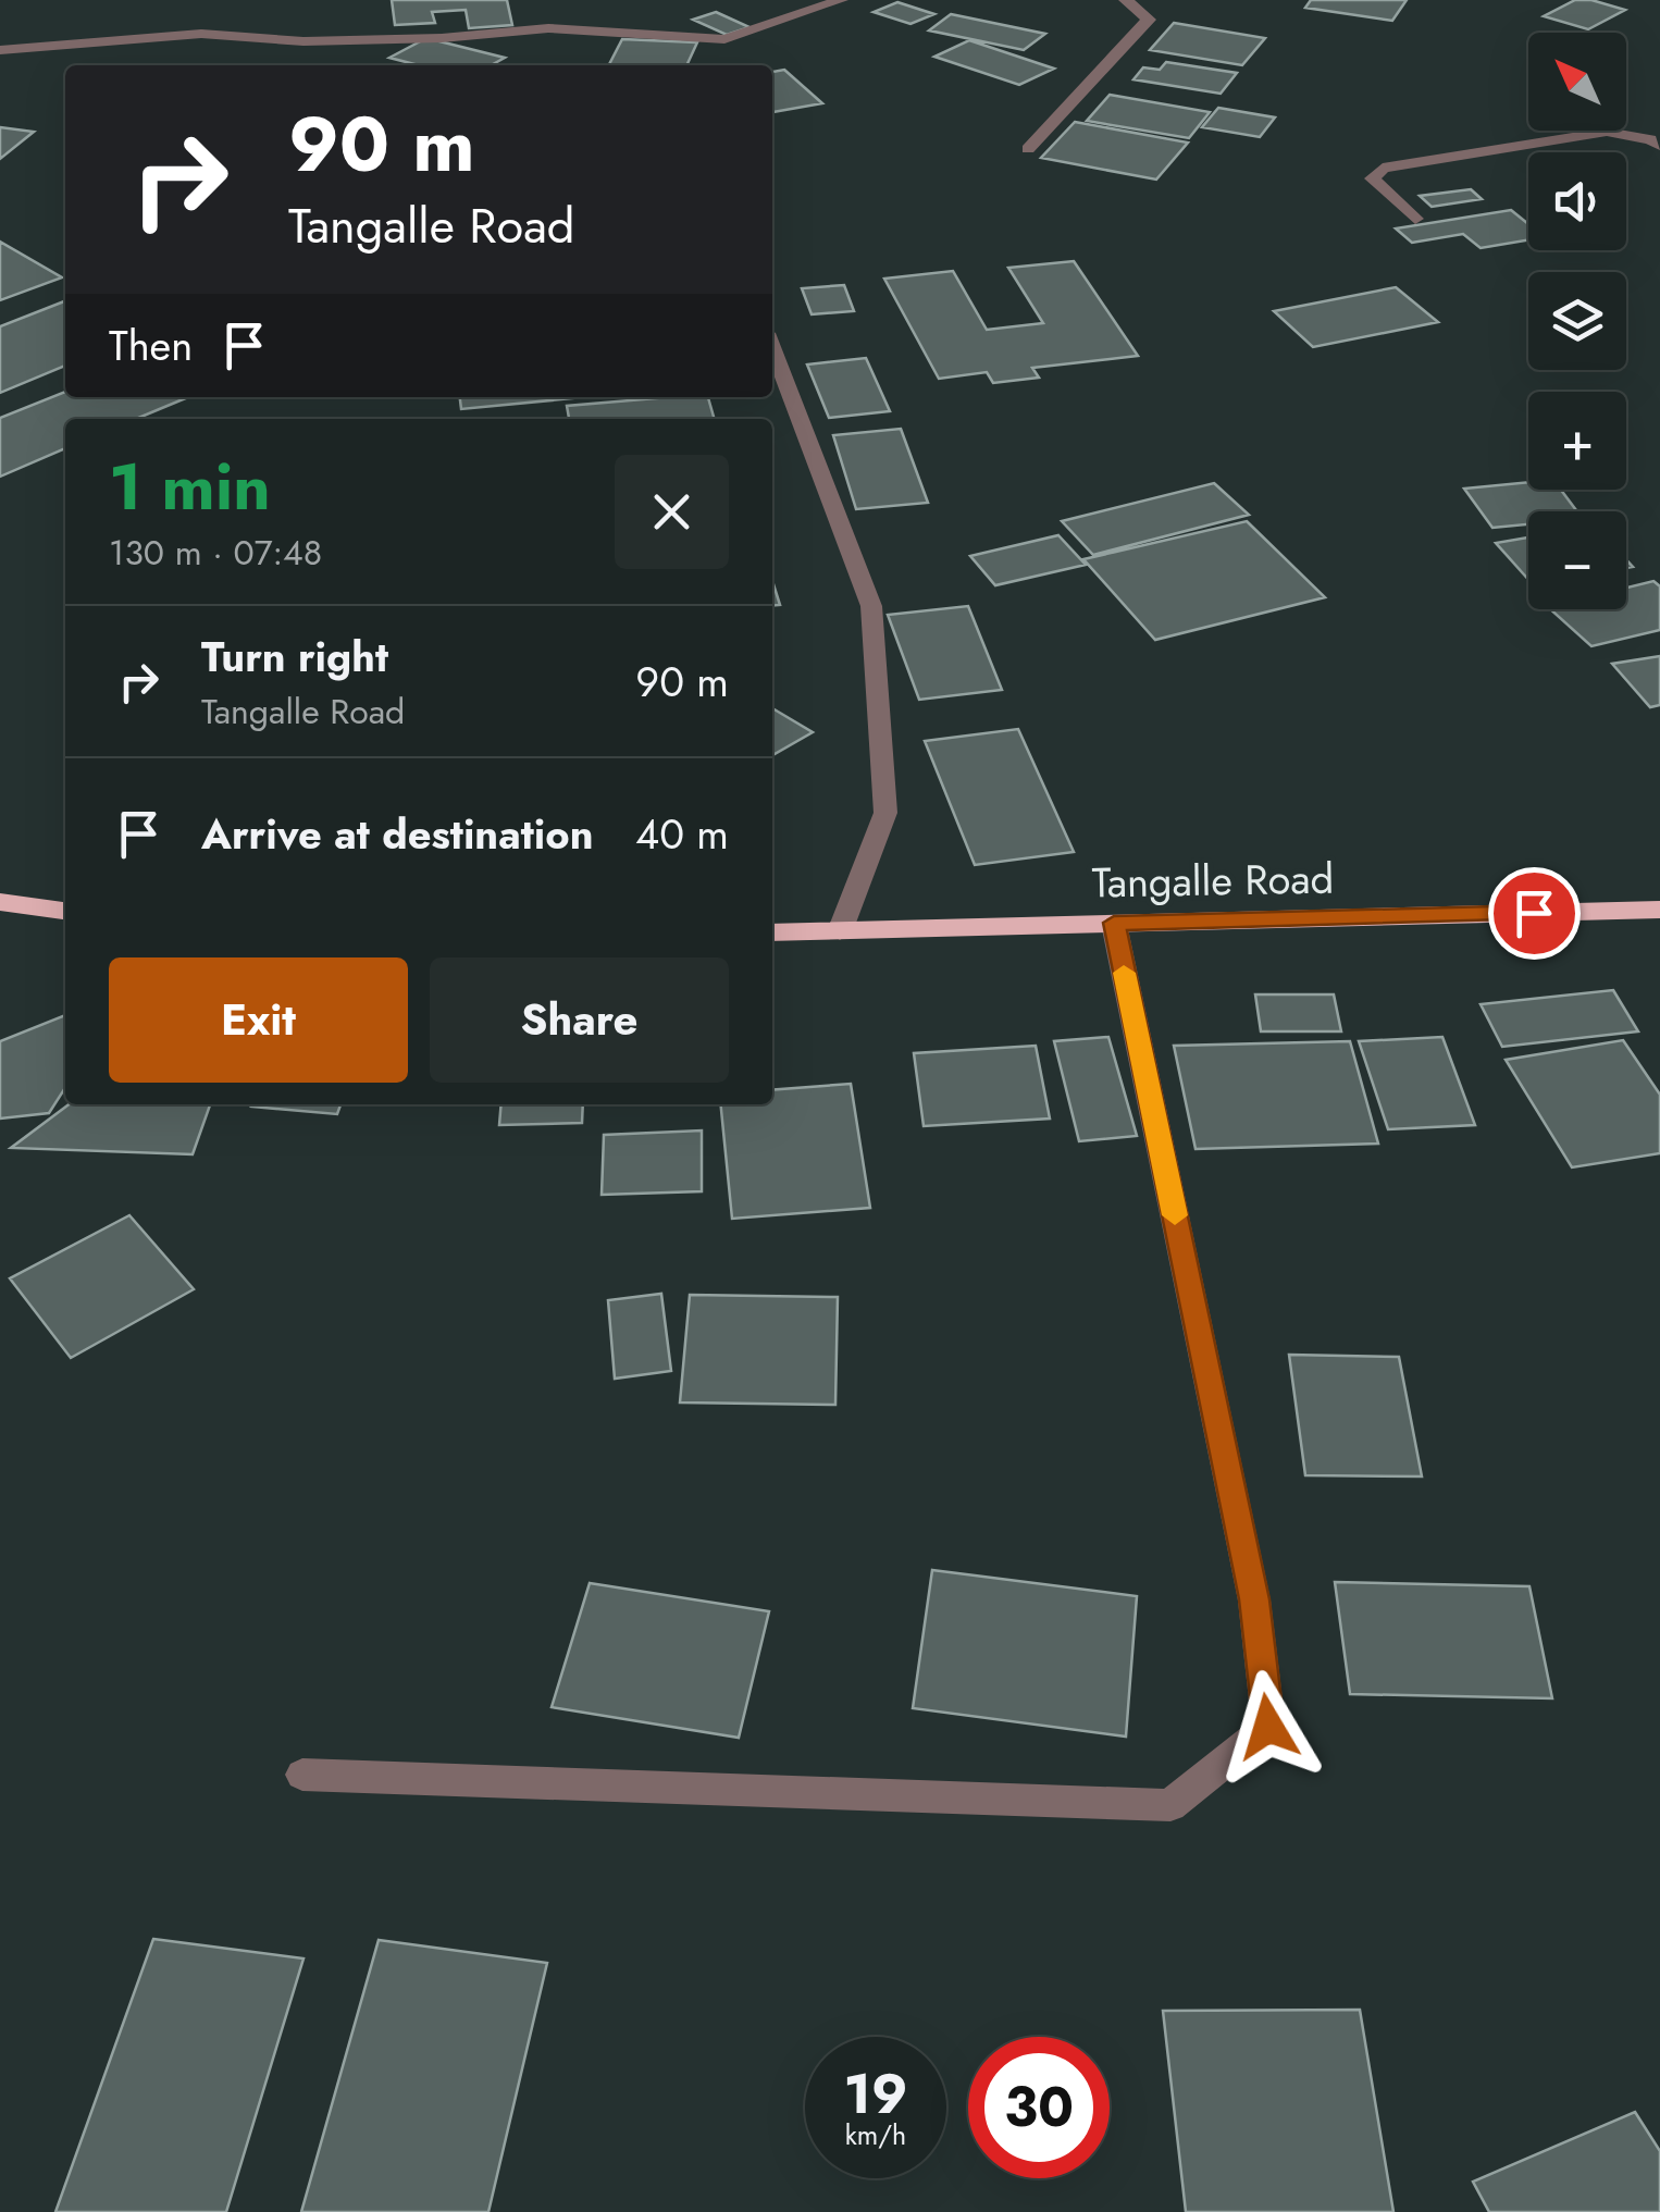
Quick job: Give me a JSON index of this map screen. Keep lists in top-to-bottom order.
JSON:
{
  "streets": {
    "highway": ["Tangalle Road"]
  },
  "north": "top left",
  "page": {
    "map_buttons": ["+", "−"],
    "turn": ["90 m", "Tangalle Road"],
    "then": "Then",
    "heading": ["1 min", "130 m · 07:48"],
    "list": [
      {
        "name": "Turn right",
        "note": "Tangalle Road",
        "value": "90 m"
      },
      {
        "name": "Arrive at destination",
        "value": "40 m"
      }
    ],
    "buttons": ["Exit", "Share"],
    "speed": "19 km/h",
    "limit": "30"
  }
}
